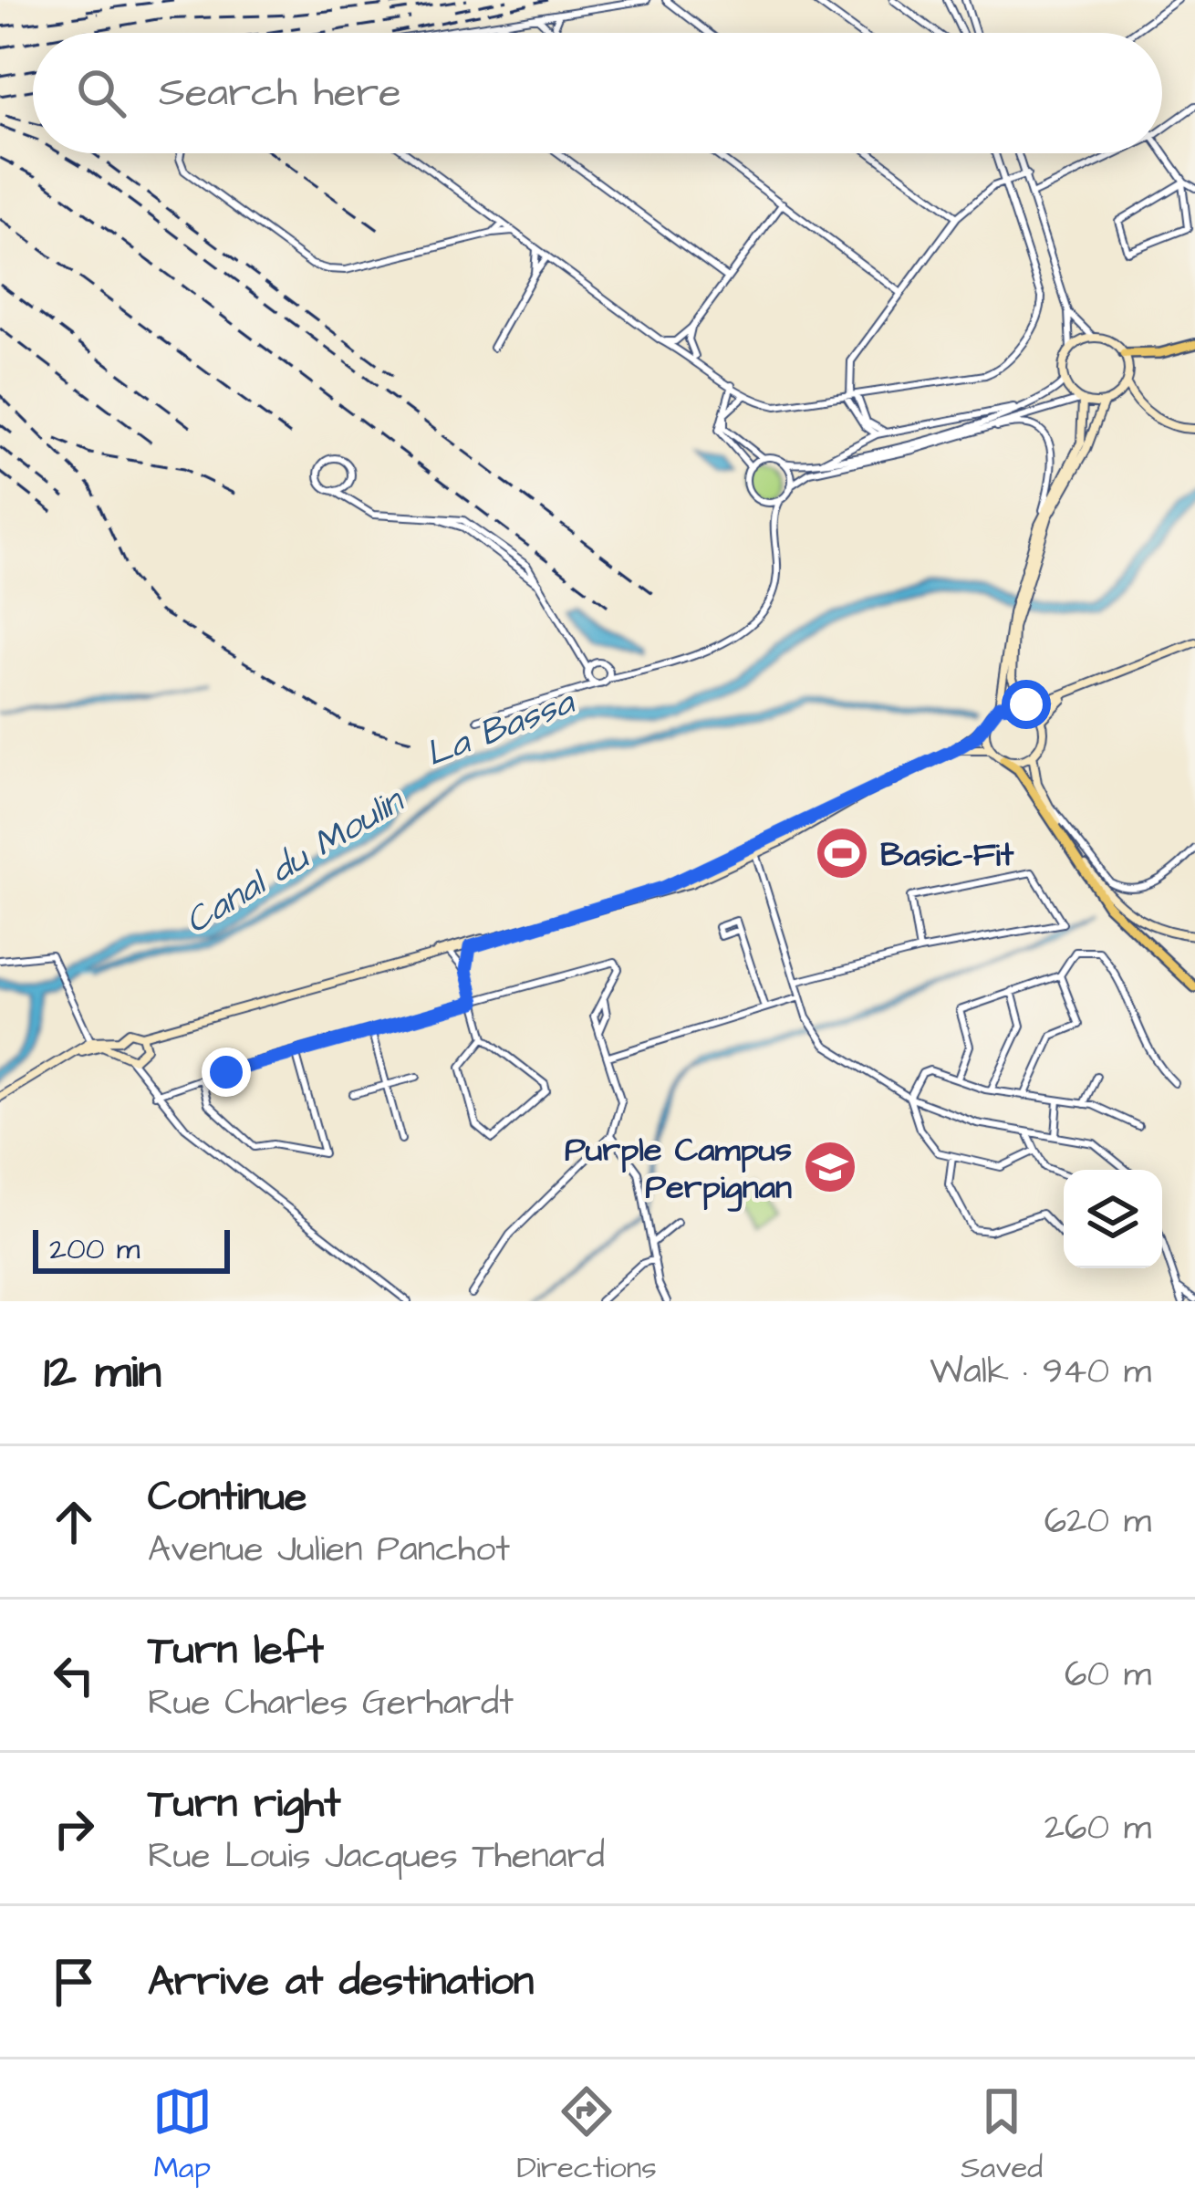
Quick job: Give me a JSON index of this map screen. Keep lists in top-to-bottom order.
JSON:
{
  "water": ["La Bassa", "Canal du Moulin"],
  "places": {
    "sports": ["Basic-Fit"],
    "school or university": ["Purple Campus Perpignan"]
  },
  "scale_bar": "200 m",
  "page": {
    "search": "Search here",
    "scale": "200 m",
    "heading": ["12 min", "Walk · 940 m"],
    "list": [
      ["Continue", "Avenue Julien Panchot", "620 m"],
      ["Turn left", "Rue Charles Gerhardt", "60 m"],
      ["Turn right", "Rue Louis Jacques Thenard", "260 m"],
      "Arrive at destination"
    ],
    "nav": ["Map", "Directions", "Saved"]
  }
}
